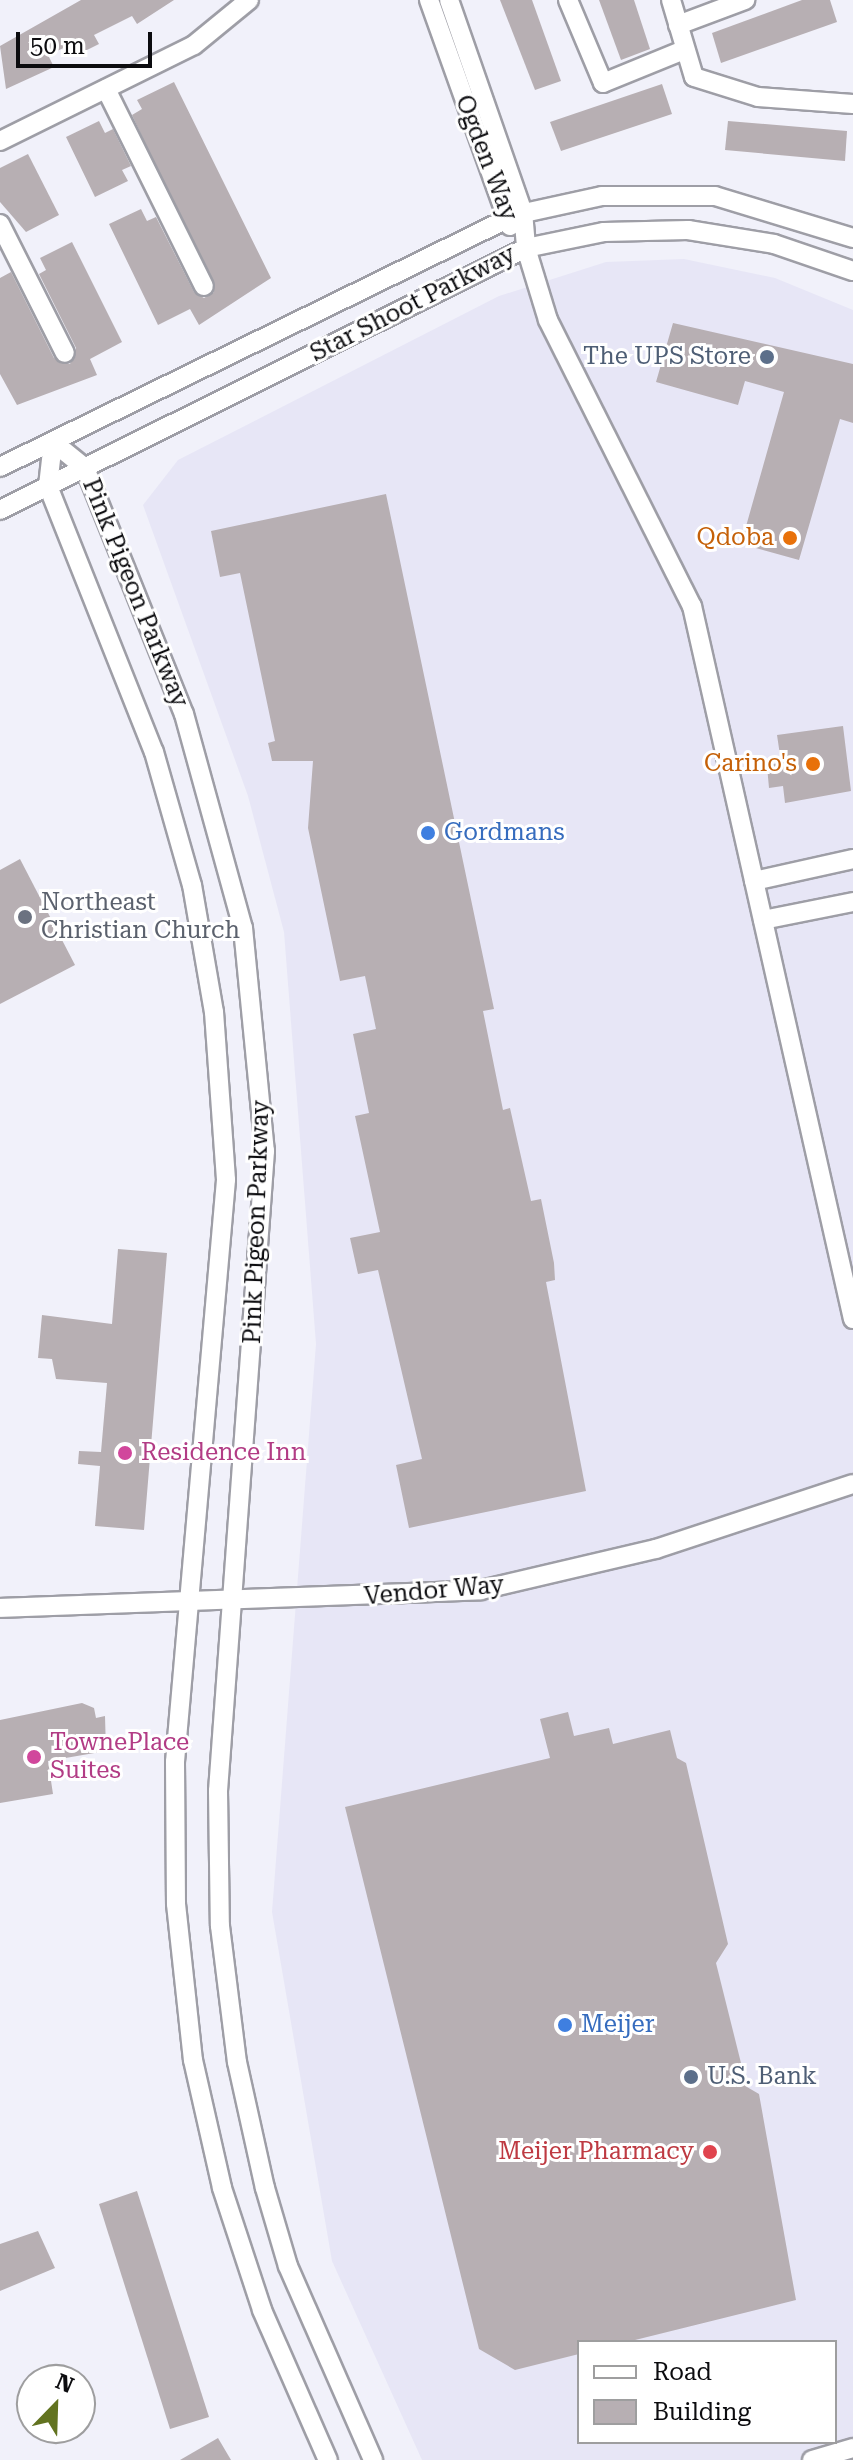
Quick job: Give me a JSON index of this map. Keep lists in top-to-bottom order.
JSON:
{
  "streets": {
    "street": [
      "Ogden Way",
      "Star Shoot Parkway",
      "Pink Pigeon Parkway",
      "Vendor Way"
    ]
  },
  "crossings": [
    ["Ogden Way", "Star Shoot Parkway"],
    ["Star Shoot Parkway", "Pink Pigeon Parkway"],
    ["Pink Pigeon Parkway", "Vendor Way"]
  ],
  "places": [
    "The UPS Store",
    "Qdoba",
    "Carino's",
    "Gordmans",
    "Northeast Christian Church",
    "Residence Inn",
    "TownePlace Suites",
    "Meijer",
    "U.S. Bank",
    "Meijer Pharmacy"
  ],
  "legend": ["Road", "Building"],
  "scale_bar": "50 m",
  "north": "top right"
}
